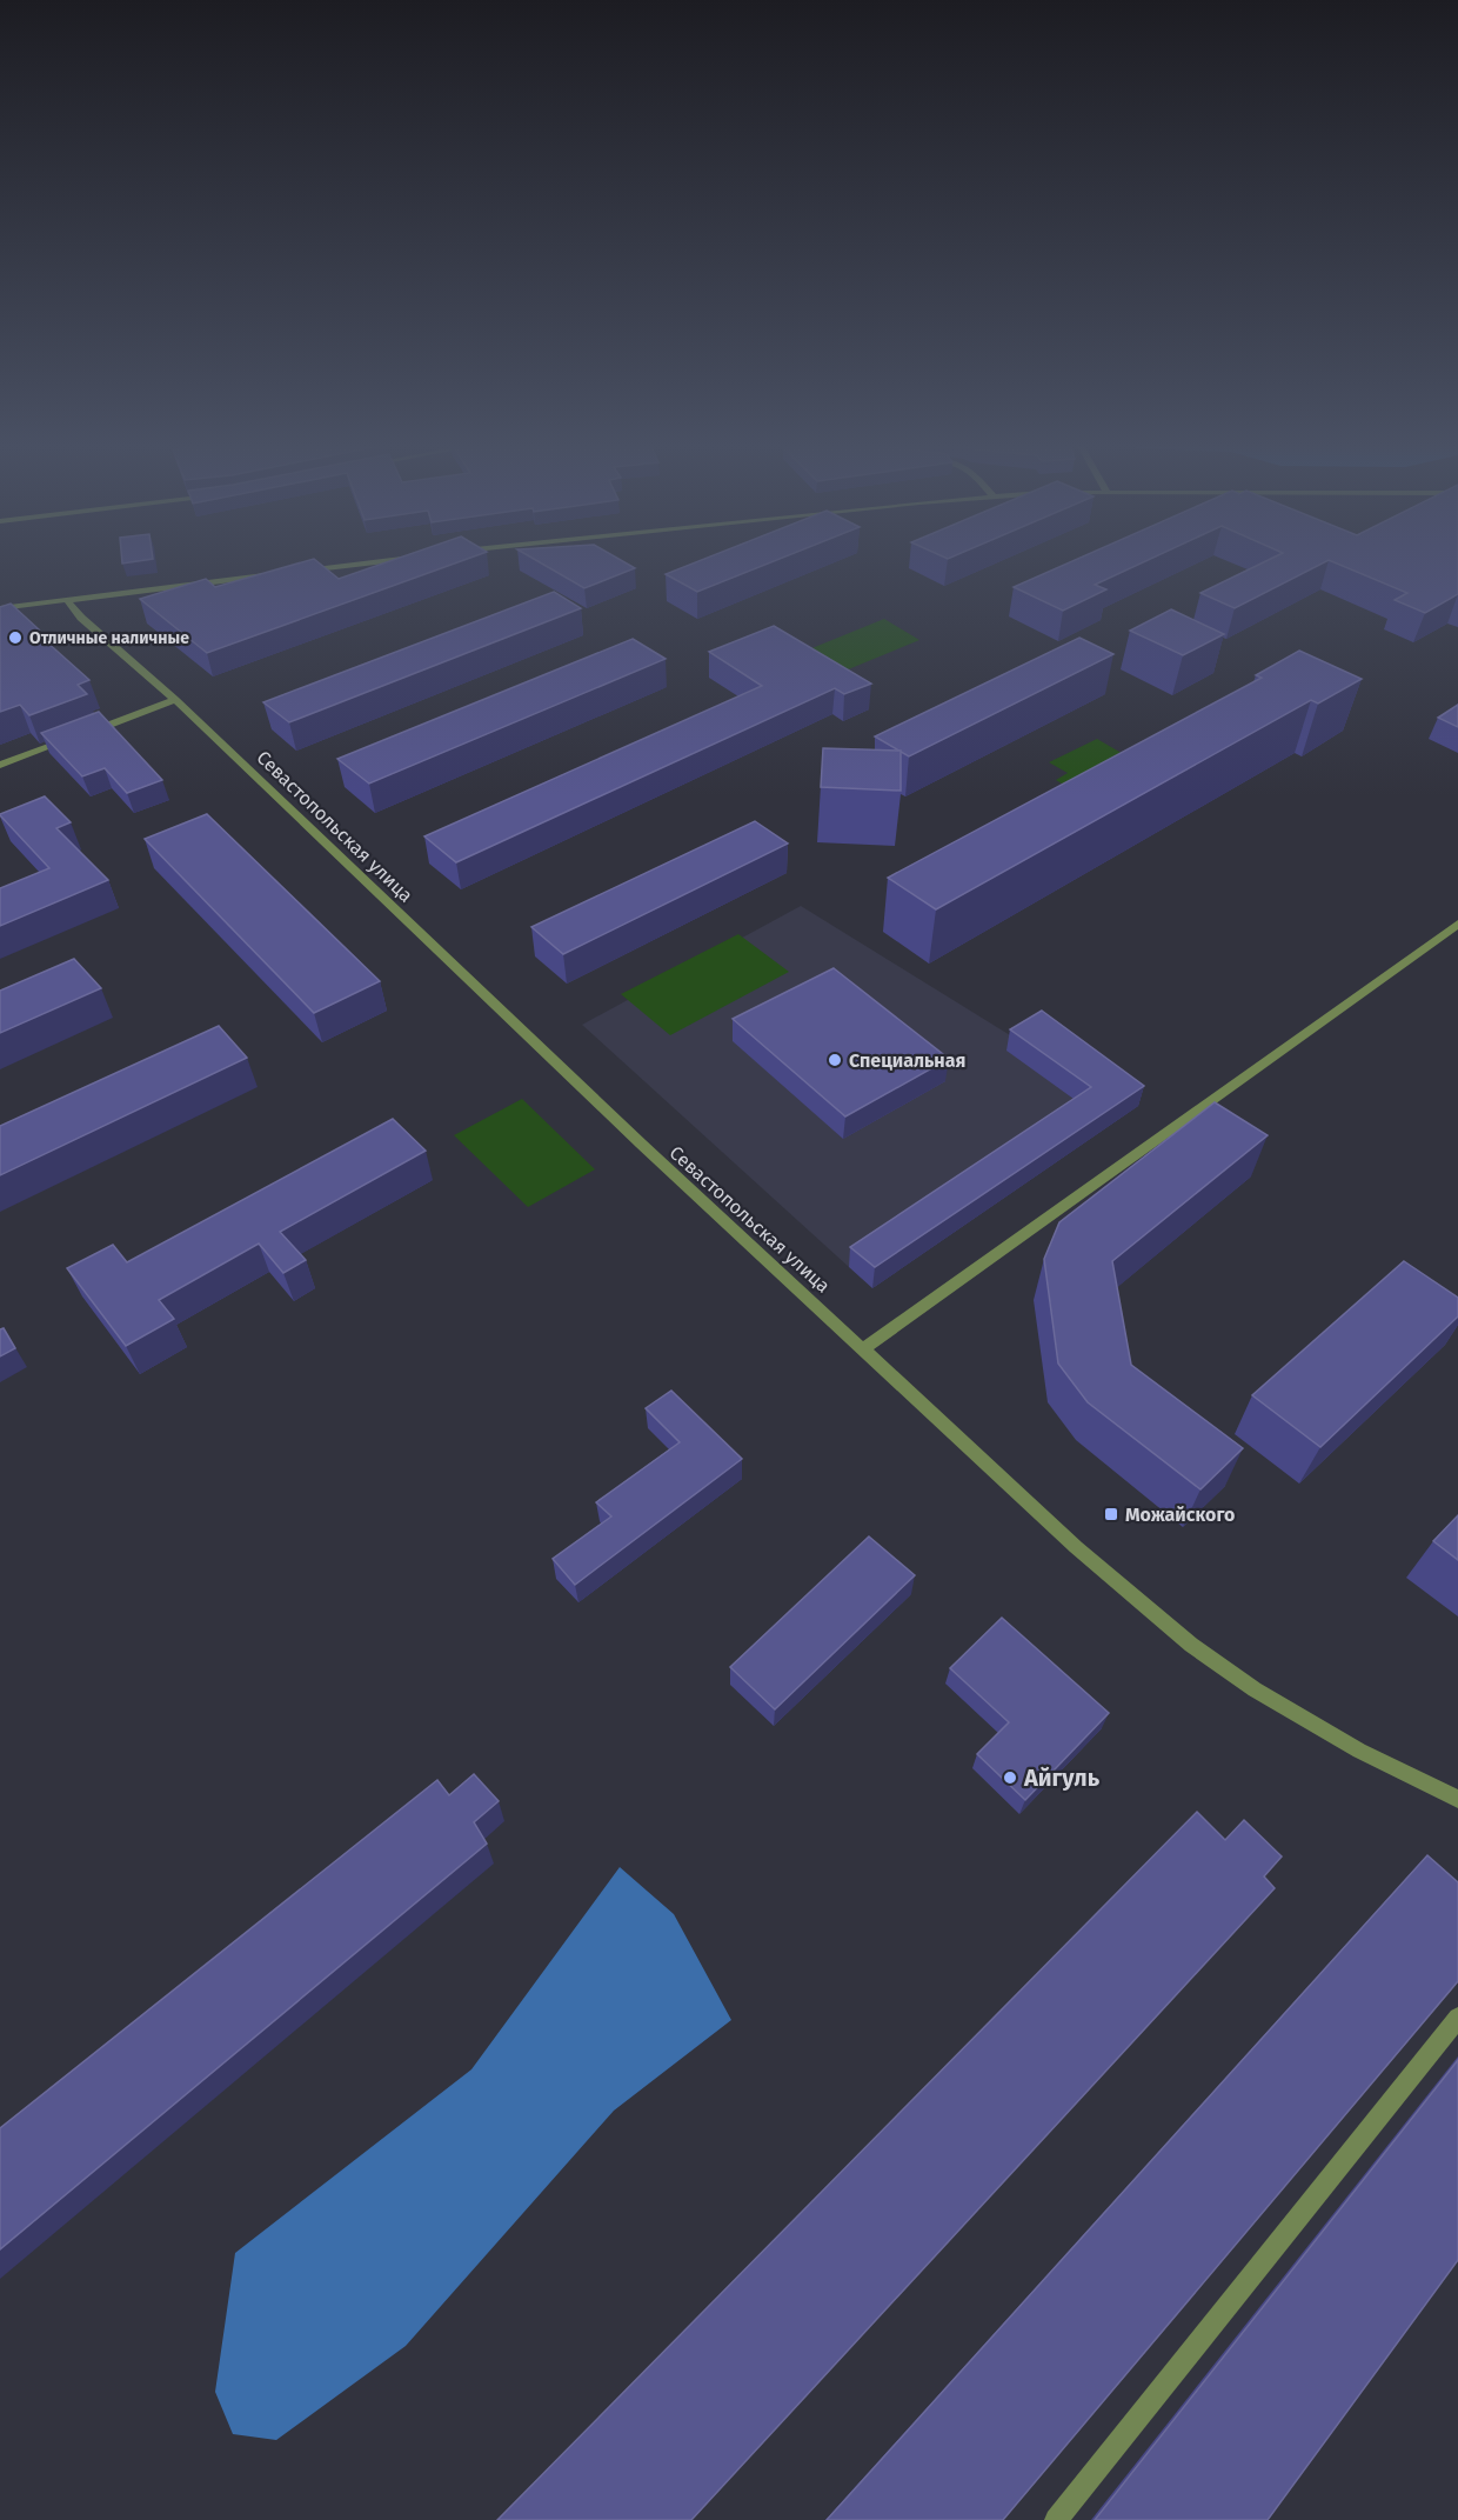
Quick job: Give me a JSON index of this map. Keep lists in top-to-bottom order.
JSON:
{
  "streets": {
    "street": ["Севастопольская улица"]
  },
  "places": {
    "other": ["Отличные наличные", "Специальная", "Айгуль"],
    "transit": ["Можайского"]
  }
}
